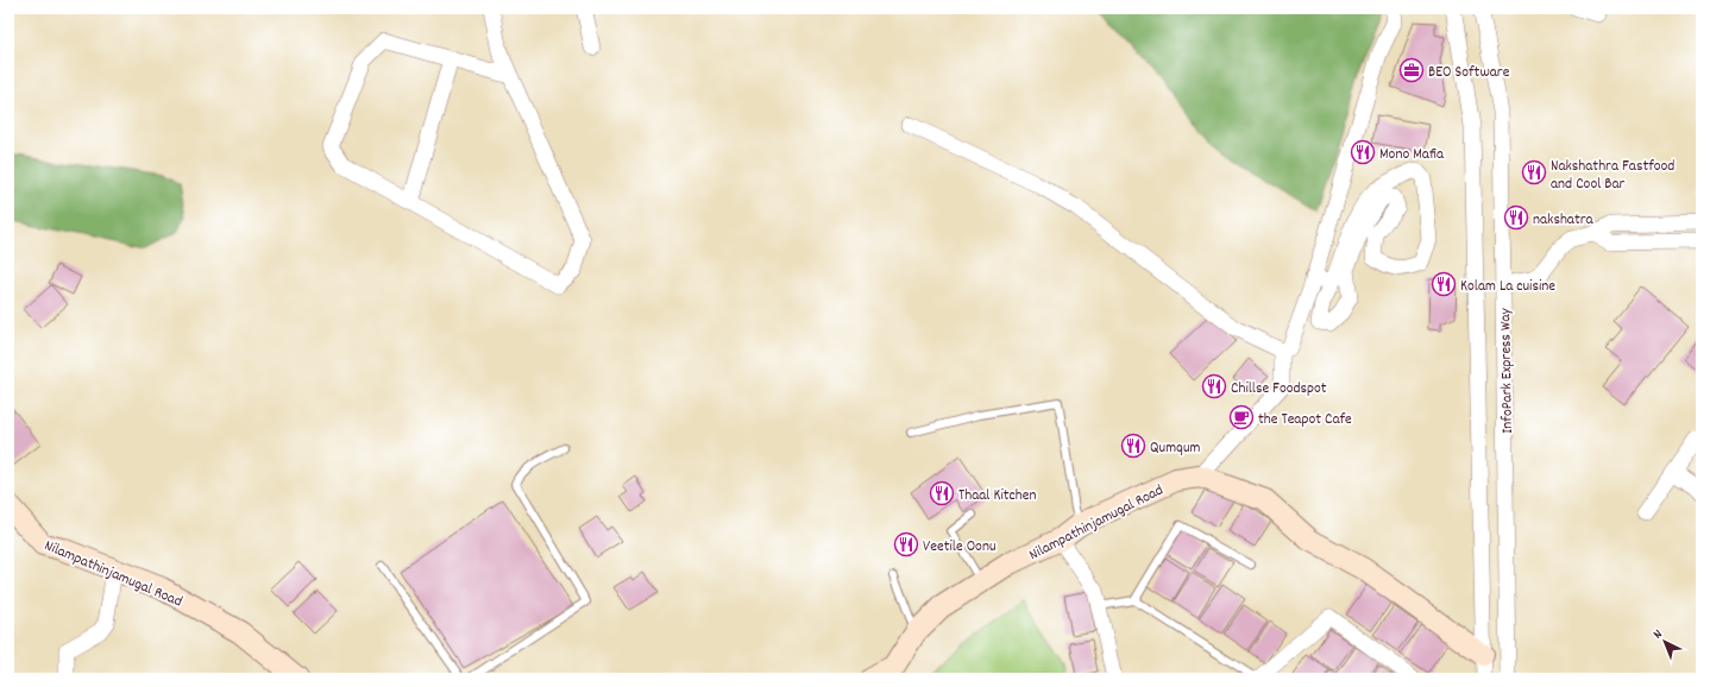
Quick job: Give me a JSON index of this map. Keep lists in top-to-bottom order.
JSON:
{
  "streets": {
    "street": ["InfoPark Express Way", "Nilampathinjamugal Road"]
  },
  "crossings": [
    ["InfoPark Express Way", "Nilampathinjamugal Road"]
  ],
  "places": {
    "office": ["BEO Software"],
    "restaurant": [
      "Mono Mafia",
      "Nakshathra Fastfood and Cool Bar",
      "nakshatra",
      "Kolam La cuisine",
      "Chillse Foodspot",
      "Qumqum",
      "Thaal Kitchen",
      "Veetile Oonu"
    ],
    "cafe": ["the Teapot Cafe"]
  },
  "north": "top left"
}
